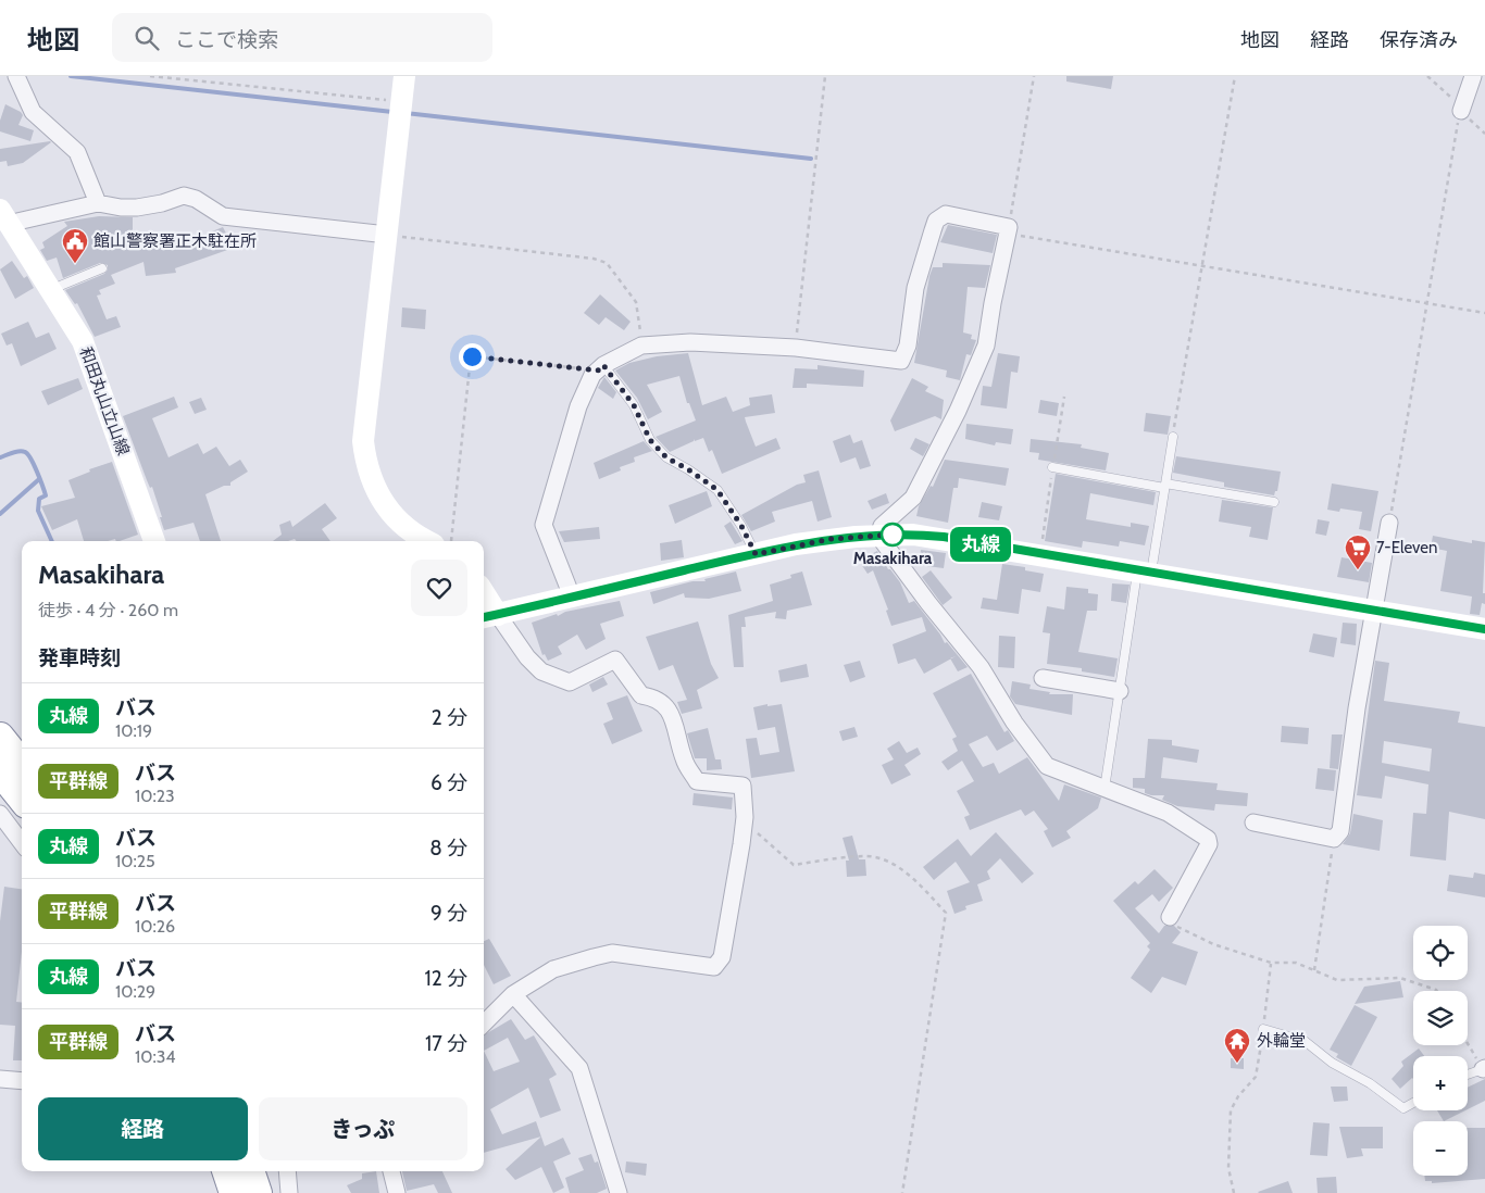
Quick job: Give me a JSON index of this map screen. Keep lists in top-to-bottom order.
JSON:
{
  "streets": {
    "main road": ["和田丸山立山線"]
  },
  "places": {
    "public building": ["館山警察署正木駐在所"],
    "other": ["Masakihara"],
    "supermarket": ["7-Eleven"],
    "temple": ["外輪堂"]
  },
  "lines": ["bus line 丸線"],
  "page": {
    "header": "地図",
    "search": "ここで検索",
    "nav": ["地図", "経路", "保存済み"],
    "on_map": "丸線",
    "heading": [
      ["Masakihara", "徒歩 · 4 分 · 260 m"],
      "発車時刻"
    ],
    "list": [
      {
        "mark": "丸線",
        "name": "バス",
        "note": "10:19",
        "value": "2 分"
      },
      {
        "mark": "平群線",
        "name": "バス",
        "note": "10:23",
        "value": "6 分"
      },
      {
        "mark": "丸線",
        "name": "バス",
        "note": "10:25",
        "value": "8 分"
      },
      {
        "mark": "平群線",
        "name": "バス",
        "note": "10:26",
        "value": "9 分"
      },
      {
        "mark": "丸線",
        "name": "バス",
        "note": "10:29",
        "value": "12 分"
      },
      {
        "mark": "平群線",
        "name": "バス",
        "note": "10:34",
        "value": "17 分"
      }
    ],
    "map_buttons": ["+", "−"],
    "buttons": ["経路", "きっぷ"]
  }
}
